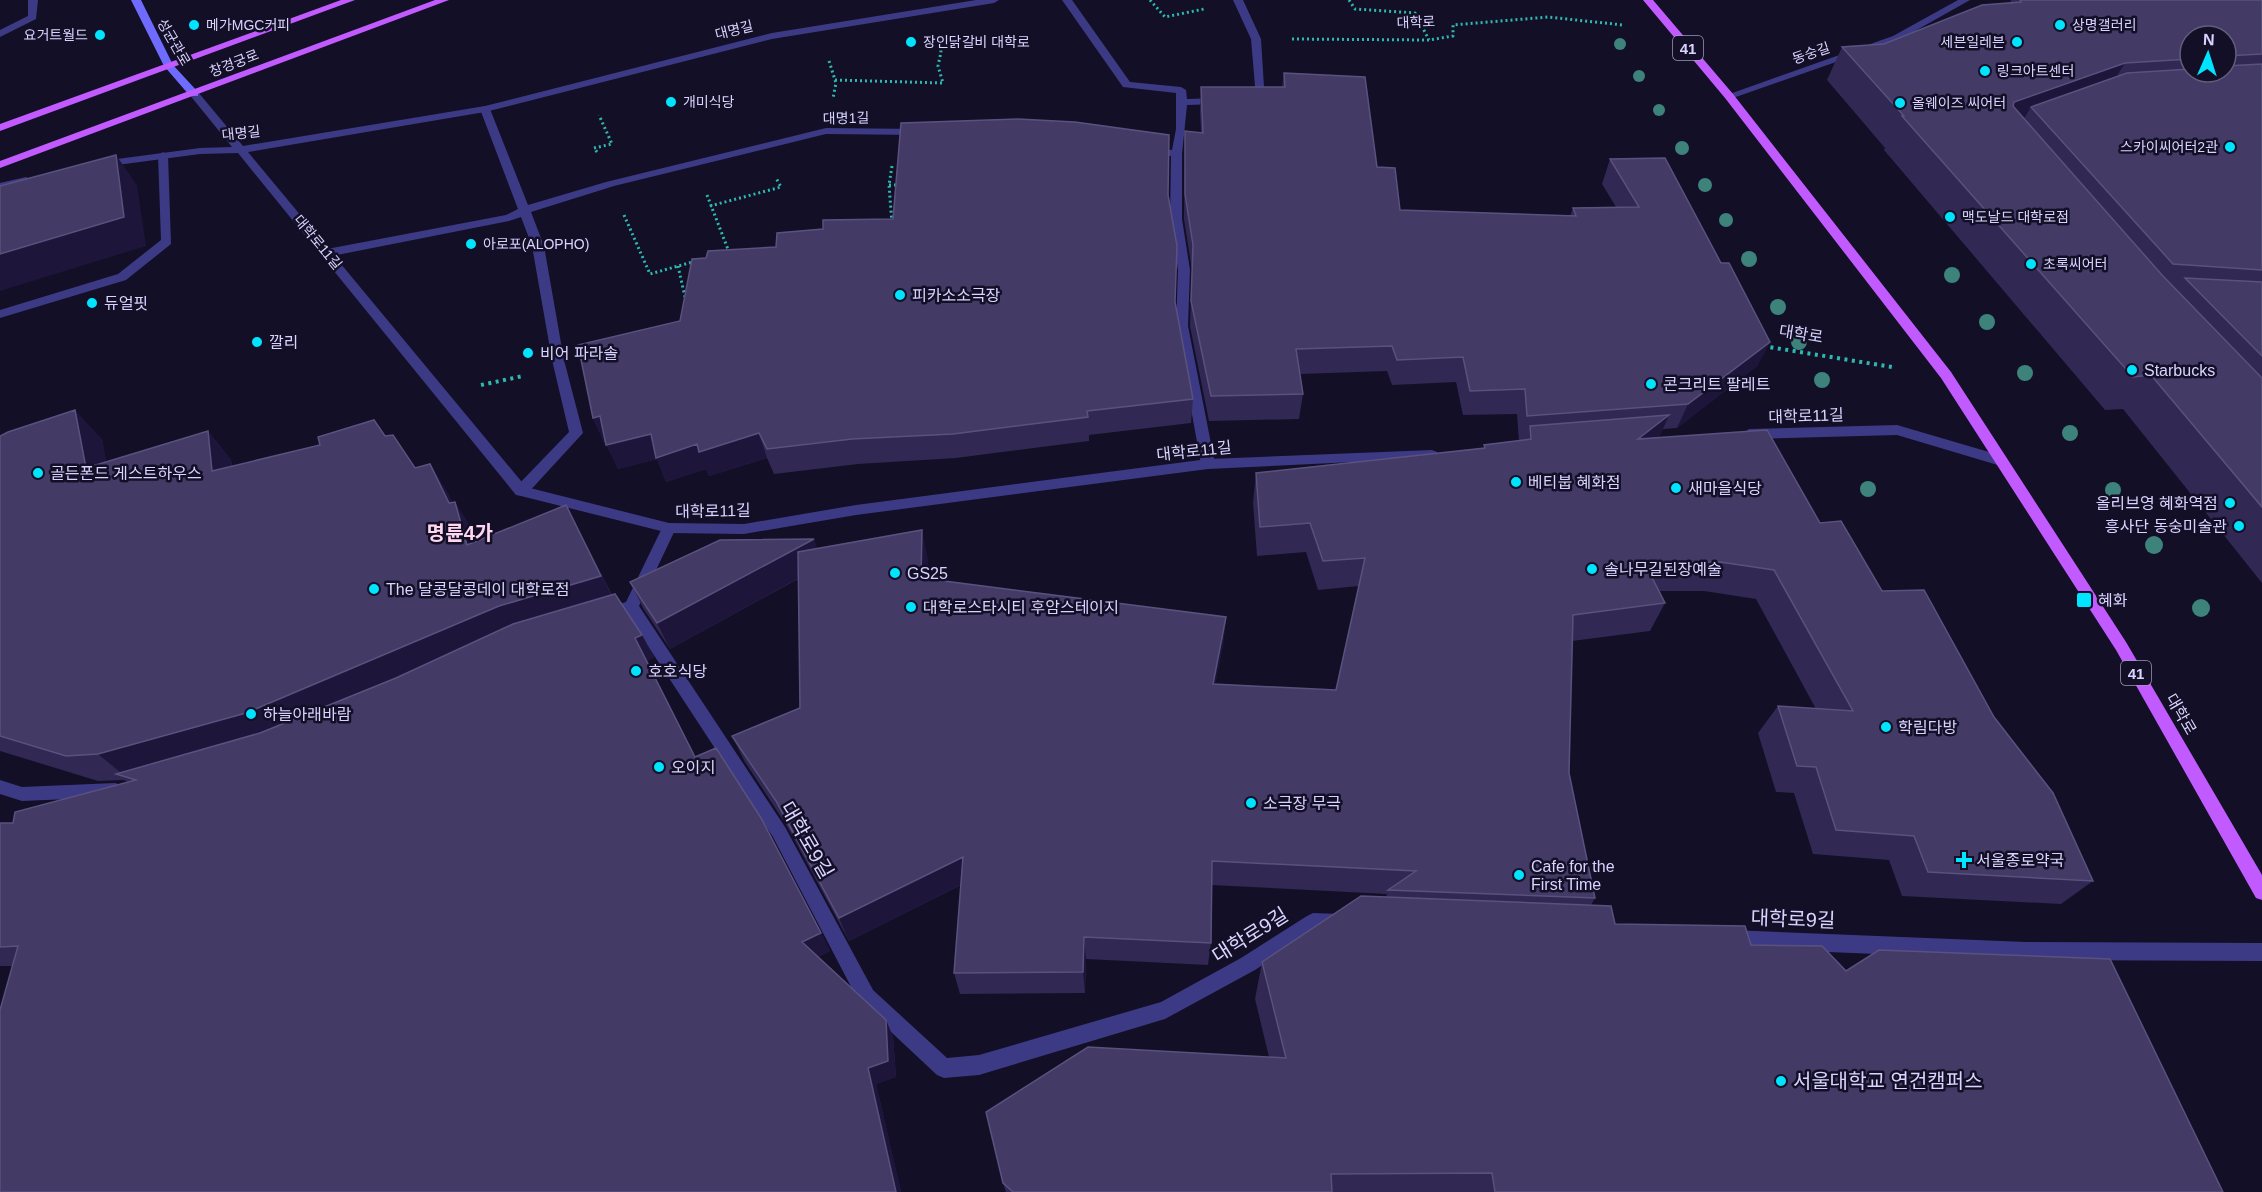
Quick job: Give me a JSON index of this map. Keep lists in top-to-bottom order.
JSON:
{
  "streets": {
    "main road": ["대학로", "41", "창경궁로"],
    "street": [
      "대명길",
      "성균관로",
      "동숭길",
      "대명1길",
      "대학로11길",
      "대학로9길"
    ]
  },
  "crossings": [
    ["대학로", "동숭길"],
    ["대학로", "대학로11길"],
    ["대명길", "대학로11길"],
    ["성균관로", "창경궁로"],
    ["성균관로", "대학로11길"],
    ["창경궁로", "대학로11길"],
    ["대명1길", "대학로11길"]
  ],
  "districts": ["명륜4가"],
  "places": {
    "other": [
      "메가MGC커피",
      "상명갤러리",
      "요거트월드",
      "장인닭갈비 대학로",
      "세븐일레븐",
      "링크아트센터",
      "개미식당",
      "올웨이즈 씨어터",
      "스카이씨어터2관",
      "맥도날드 대학로점",
      "아로포(ALOPHO)",
      "초록씨어터",
      "피카소소극장",
      "듀얼핏",
      "깔리",
      "비어 파라솔",
      "Starbucks",
      "콘크리트 팔레트",
      "골든폰드 게스트하우스",
      "베티붑 혜화점",
      "새마을식당",
      "올리브영 혜화역점",
      "흥사단 동숭미술관",
      "솔나무길된장예술",
      "GS25",
      "The 달콩달콩데이 대학로점",
      "대학로스타시티 후암스테이지",
      "호호식당",
      "하늘아래바람",
      "학림다방",
      "오이지",
      "소극장 무극",
      "Cafe for the First Time",
      "서울대학교 연건캠퍼스"
    ],
    "transit": ["혜화"],
    "health": ["서울종로약국"]
  },
  "north": "top"
}
